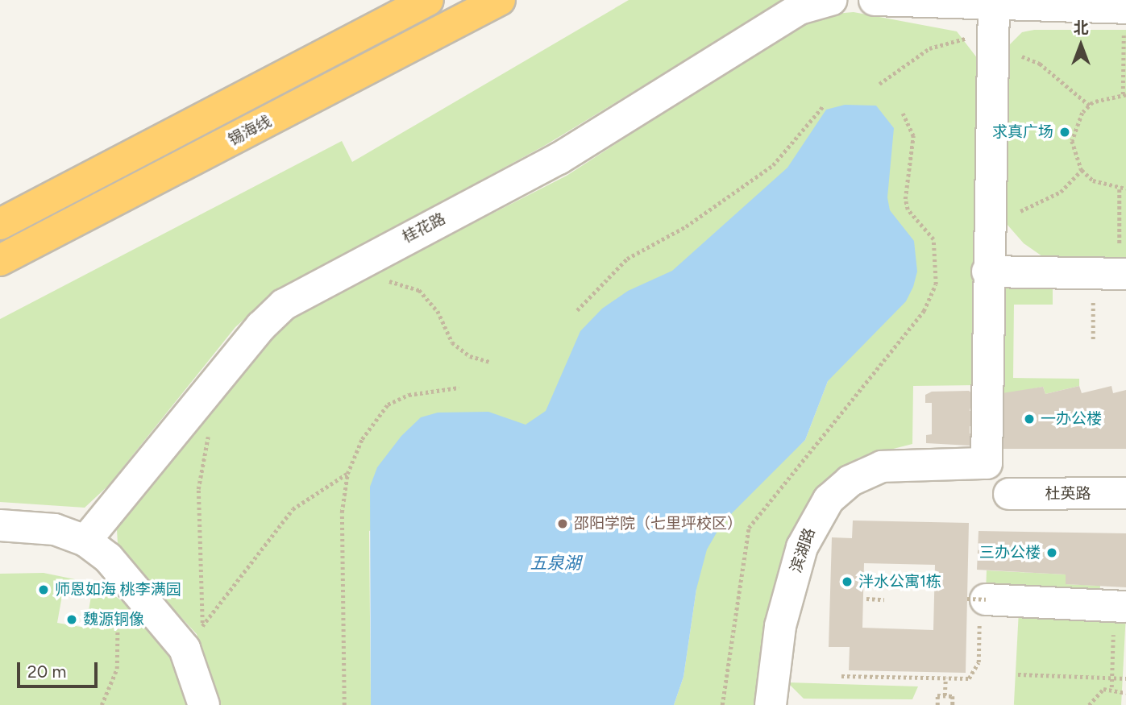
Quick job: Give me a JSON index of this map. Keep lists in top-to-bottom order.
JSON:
{
  "streets": {
    "highway": ["锡海线"],
    "lane": ["桂花路", "杜英路", "滨湖路"]
  },
  "water": ["五泉湖"],
  "places": [
    "求真广场",
    "一办公楼",
    "邵阳学院（七里坪校区）",
    "三办公楼",
    "泮水公寓1栋",
    "师恩如海 桃李满园",
    "魏源铜像"
  ],
  "scale_bar": "20 m",
  "north": "top"
}
